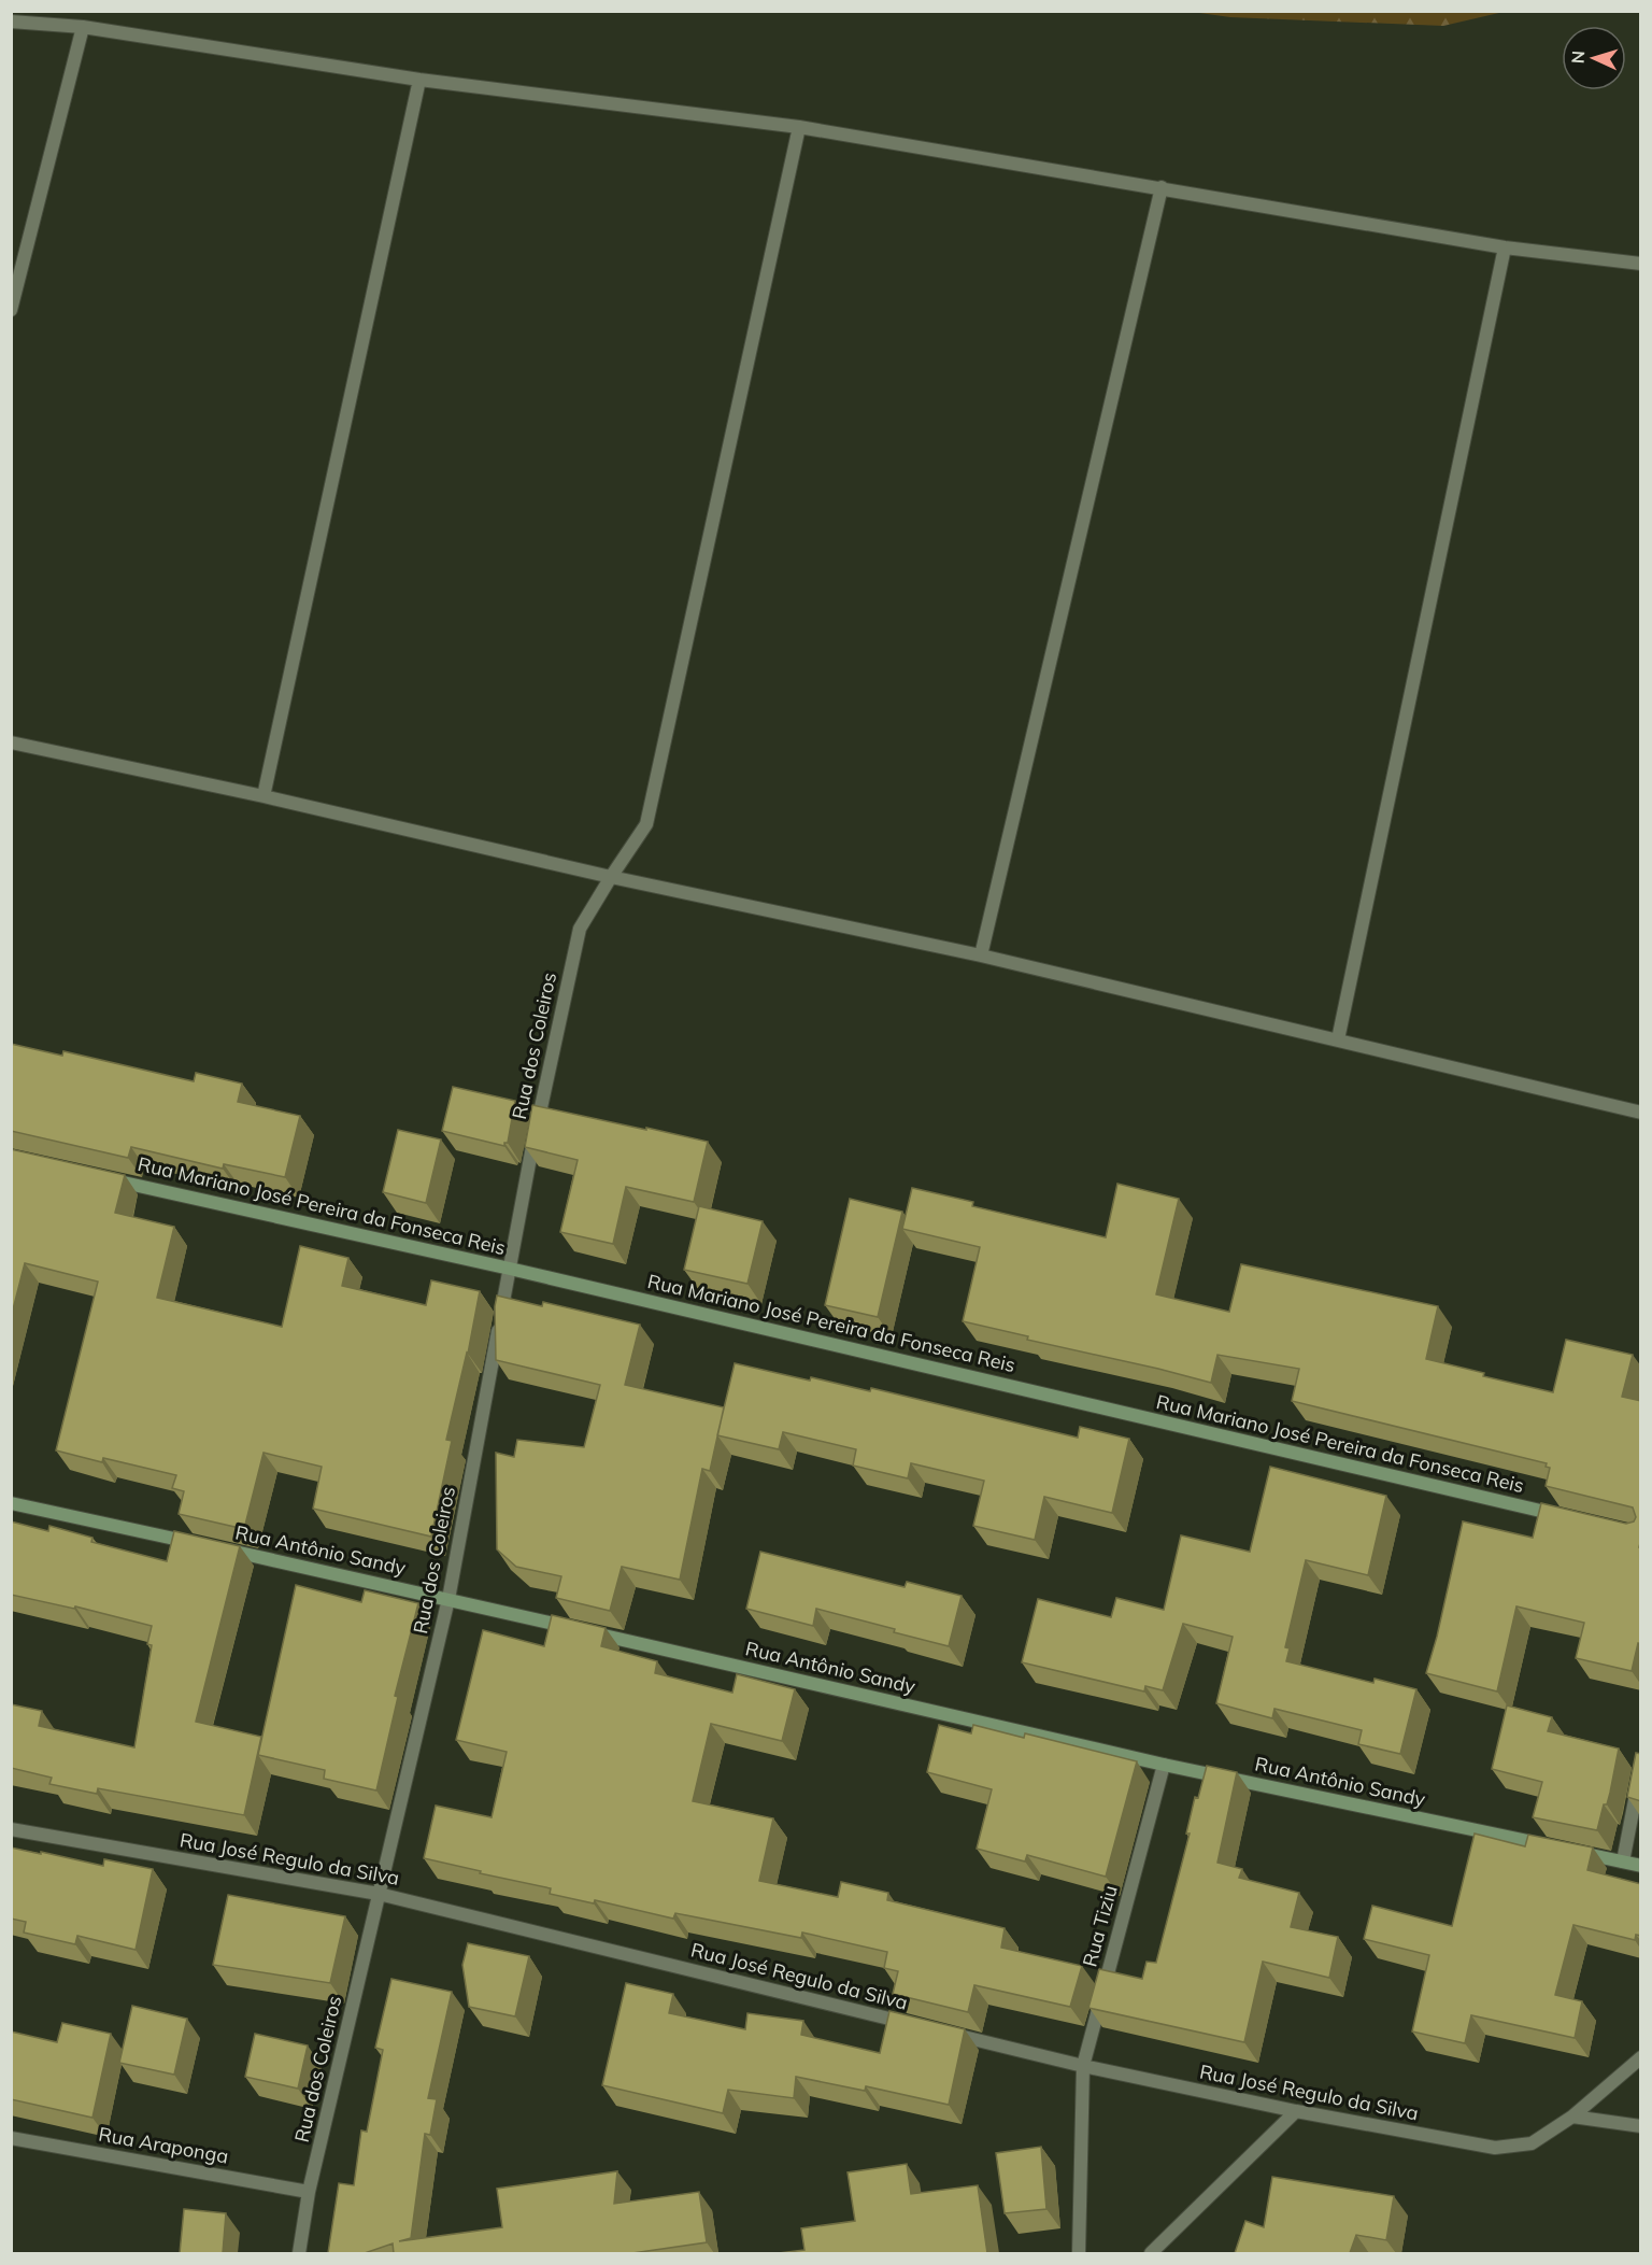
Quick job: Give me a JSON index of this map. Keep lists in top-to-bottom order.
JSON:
{
  "streets": {
    "street": [
      "Rua dos Coleiros",
      "Rua Mariano José Pereira da Fonseca Reis",
      "Rua Antônio Sandy",
      "Rua José Regulo da Silva",
      "Rua Tiziu",
      "Rua Araponga"
    ]
  },
  "crossings": [
    ["Rua dos Coleiros", "Rua Mariano José Pereira da Fonseca Reis"],
    ["Rua dos Coleiros", "Rua Antônio Sandy"],
    ["Rua dos Coleiros", "Rua José Regulo da Silva"],
    ["Rua dos Coleiros", "Rua Araponga"],
    ["Rua Antônio Sandy", "Rua Tiziu"],
    ["Rua José Regulo da Silva", "Rua Tiziu"]
  ],
  "north": "left"
}
